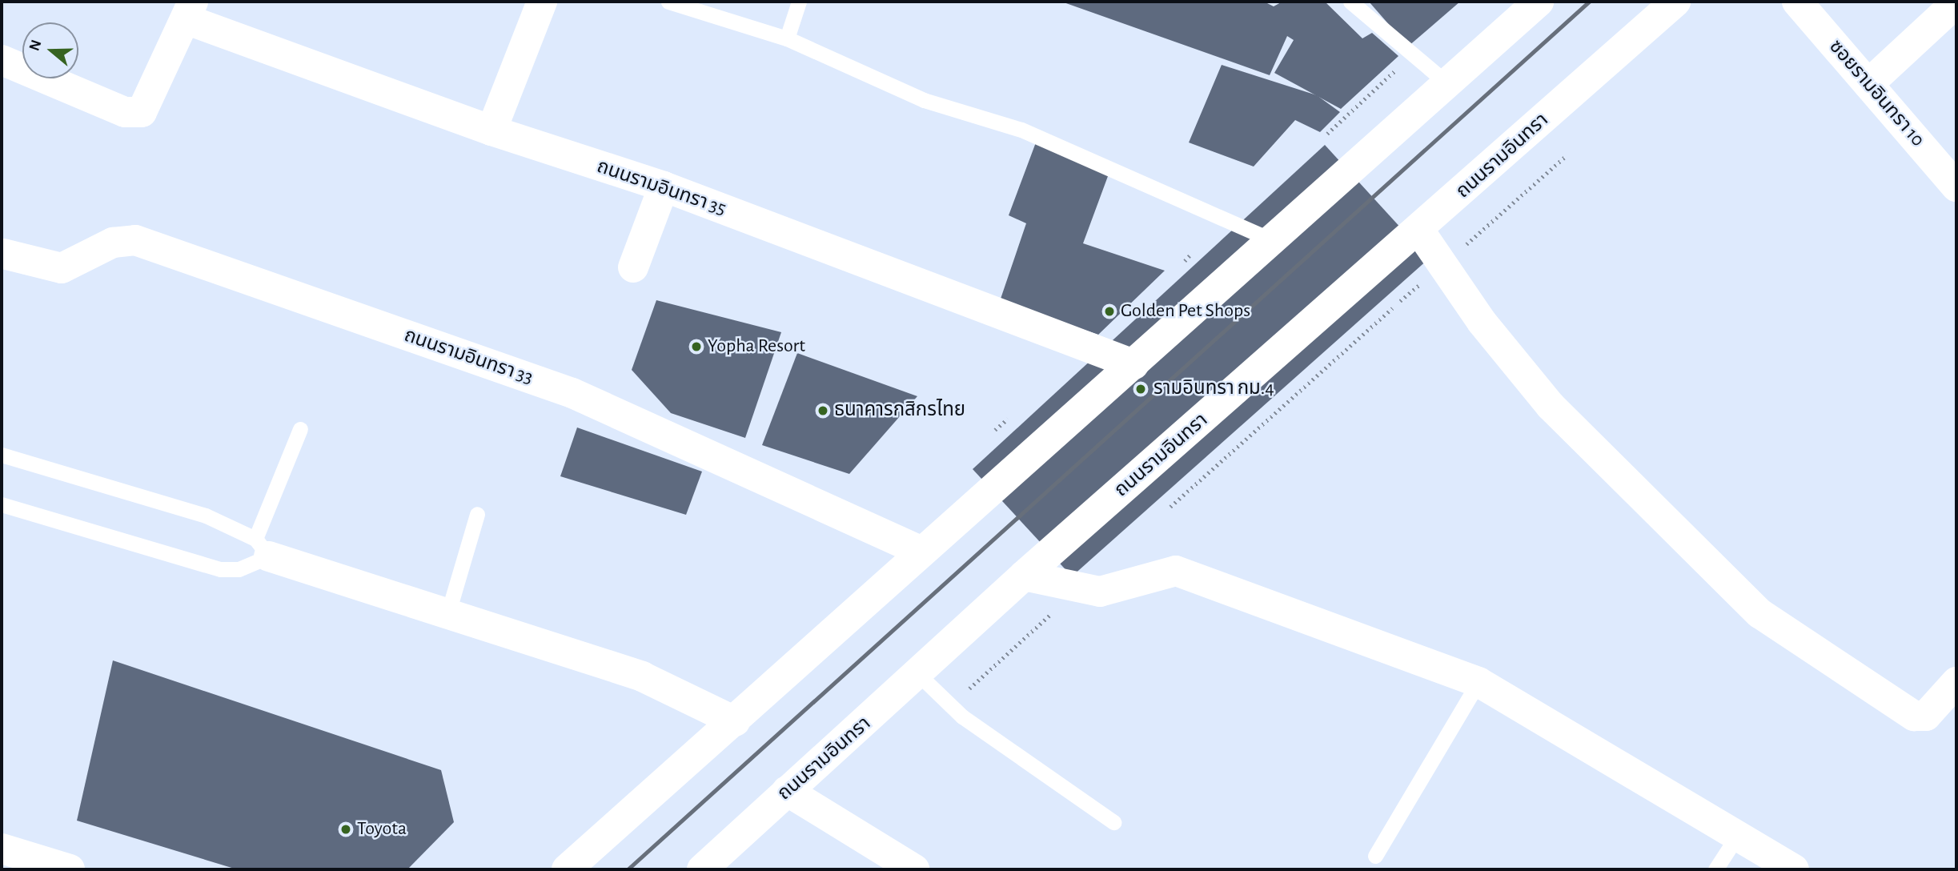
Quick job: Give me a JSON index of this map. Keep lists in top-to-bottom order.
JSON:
{
  "streets": {
    "street": [
      "ซอยรามอินทรา 10",
      "ถนนรามอินทรา",
      "ถนนรามอินทรา 35",
      "ถนนรามอินทรา 33"
    ]
  },
  "places": [
    "Golden Pet Shops",
    "Yopha Resort",
    "รามอินทรา กม.4",
    "ธนาคารกสิกรไทย",
    "Toyota"
  ],
  "north": "left"
}
